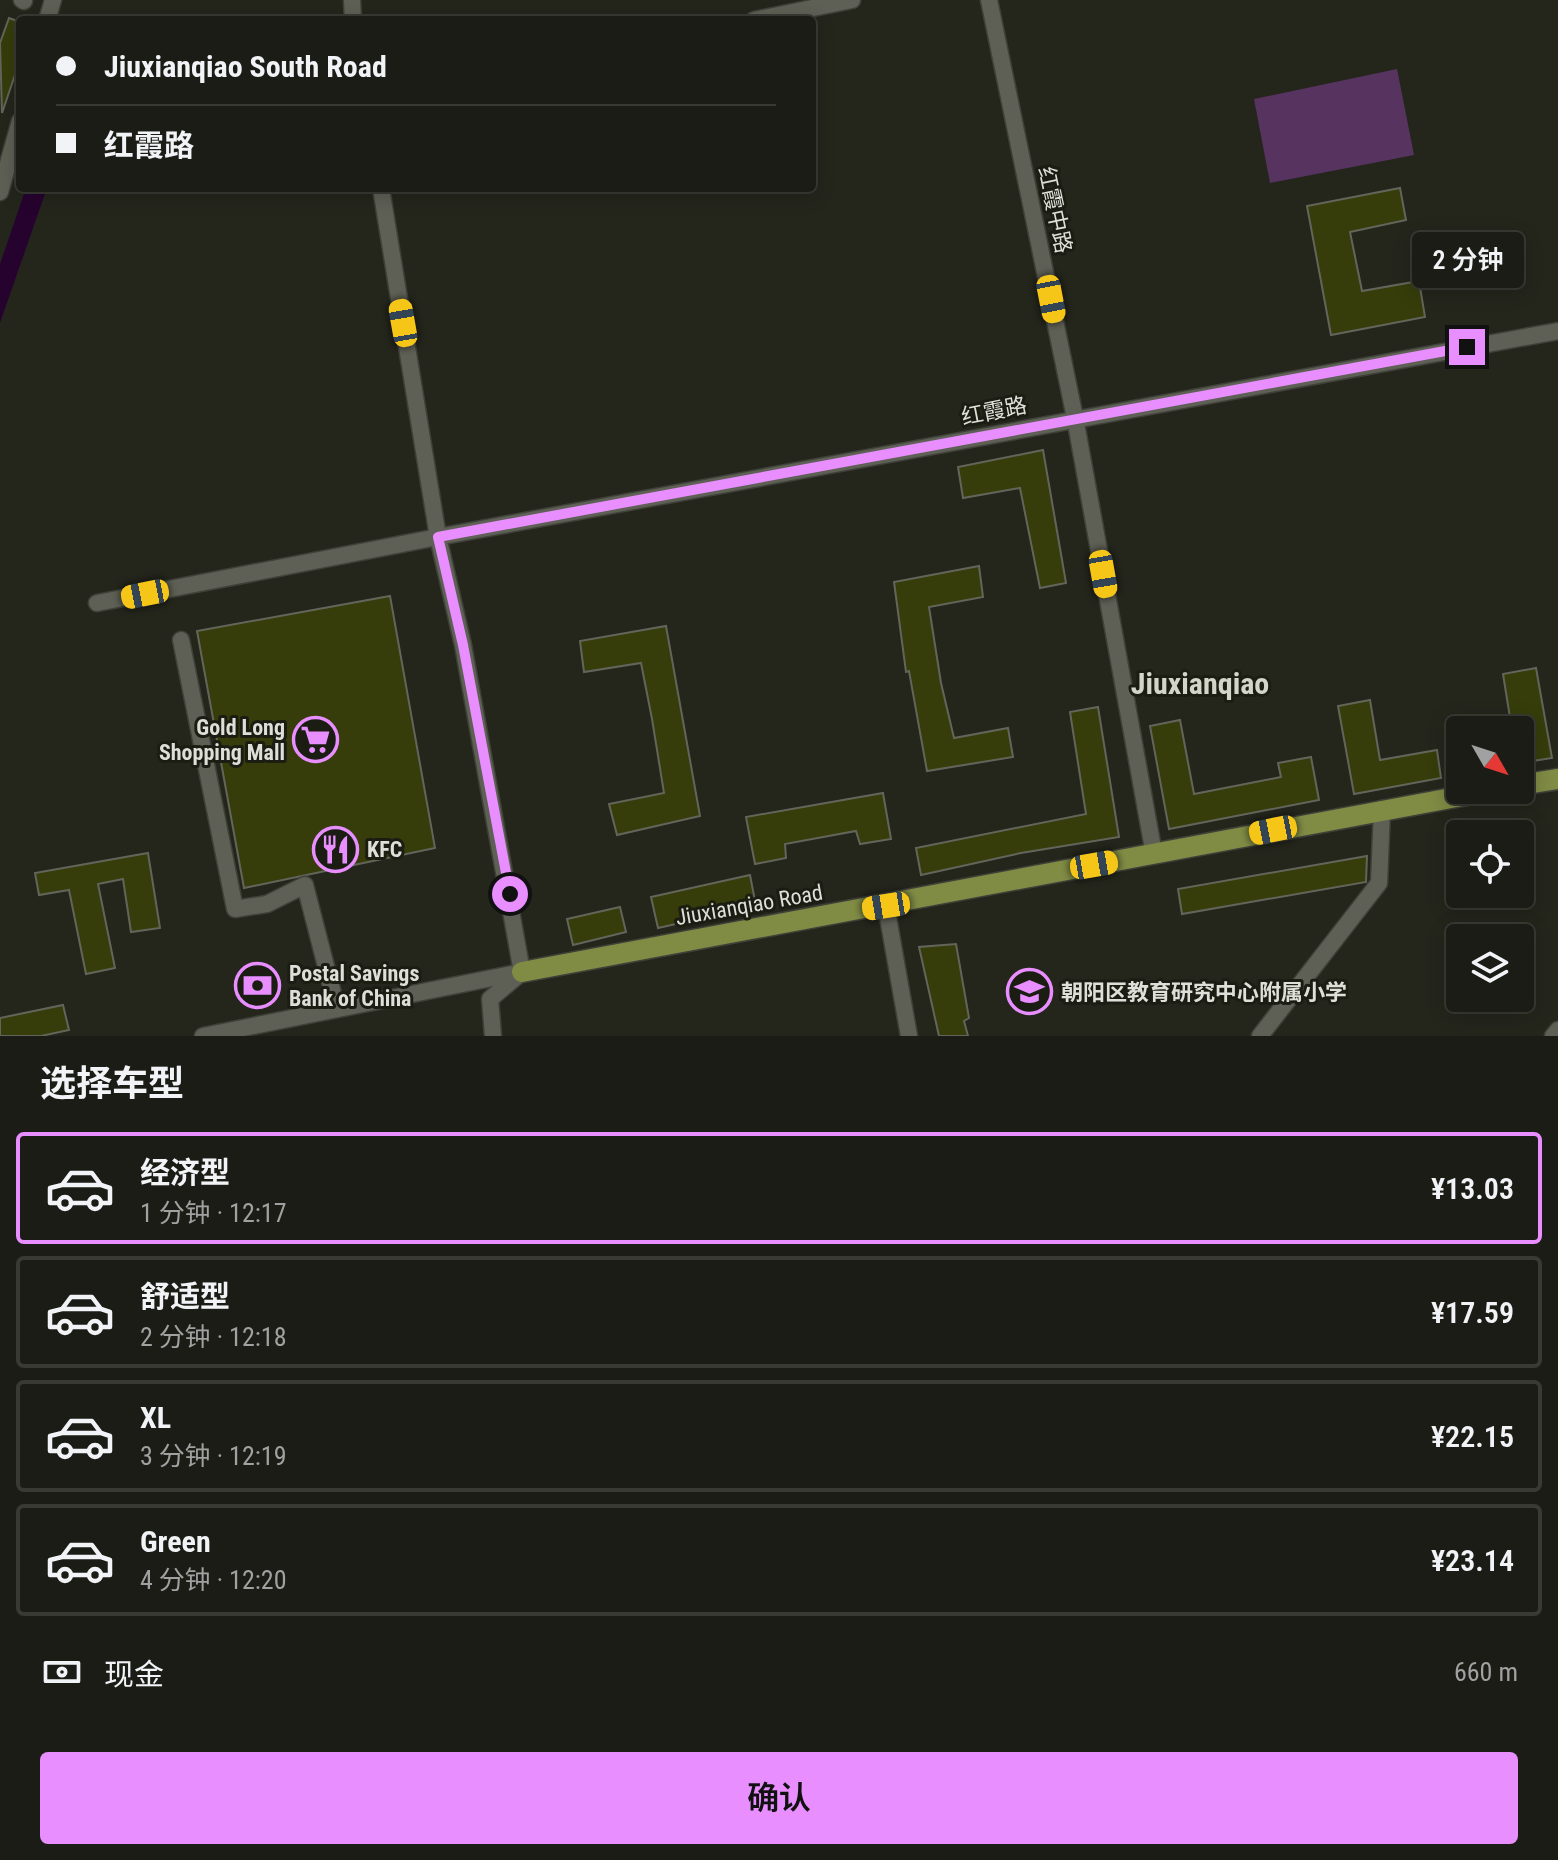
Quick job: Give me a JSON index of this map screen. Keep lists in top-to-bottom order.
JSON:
{
  "streets": {
    "main road": ["Jiuxianqiao Road"],
    "street": ["红霞中路", "红霞路"]
  },
  "crossings": [
    ["红霞中路", "红霞路"],
    ["红霞中路", "Jiuxianqiao Road"]
  ],
  "districts": ["Jiuxianqiao"],
  "places": {
    "supermarket": ["Gold Long Shopping Mall"],
    "restaurant": ["KFC"],
    "bank": ["Postal Savings Bank of China"],
    "school or university": ["朝阳区教育研究中心附属小学"]
  },
  "north": "bottom right",
  "page": {
    "banner": ["Jiuxianqiao South Road", "红霞路"],
    "bubble": "2 分钟",
    "heading": "选择车型",
    "list": [
      {
        "name": "经济型",
        "note": "1 分钟 · 12:17",
        "value": "¥13.03"
      },
      {
        "name": "舒适型",
        "note": "2 分钟 · 12:18",
        "value": "¥17.59"
      },
      {
        "name": "XL",
        "note": "3 分钟 · 12:19",
        "value": "¥22.15"
      },
      {
        "name": "Green",
        "note": "4 分钟 · 12:20",
        "value": "¥23.14"
      }
    ],
    "pay": ["现金", "660 m"],
    "buttons": "确认"
  }
}
